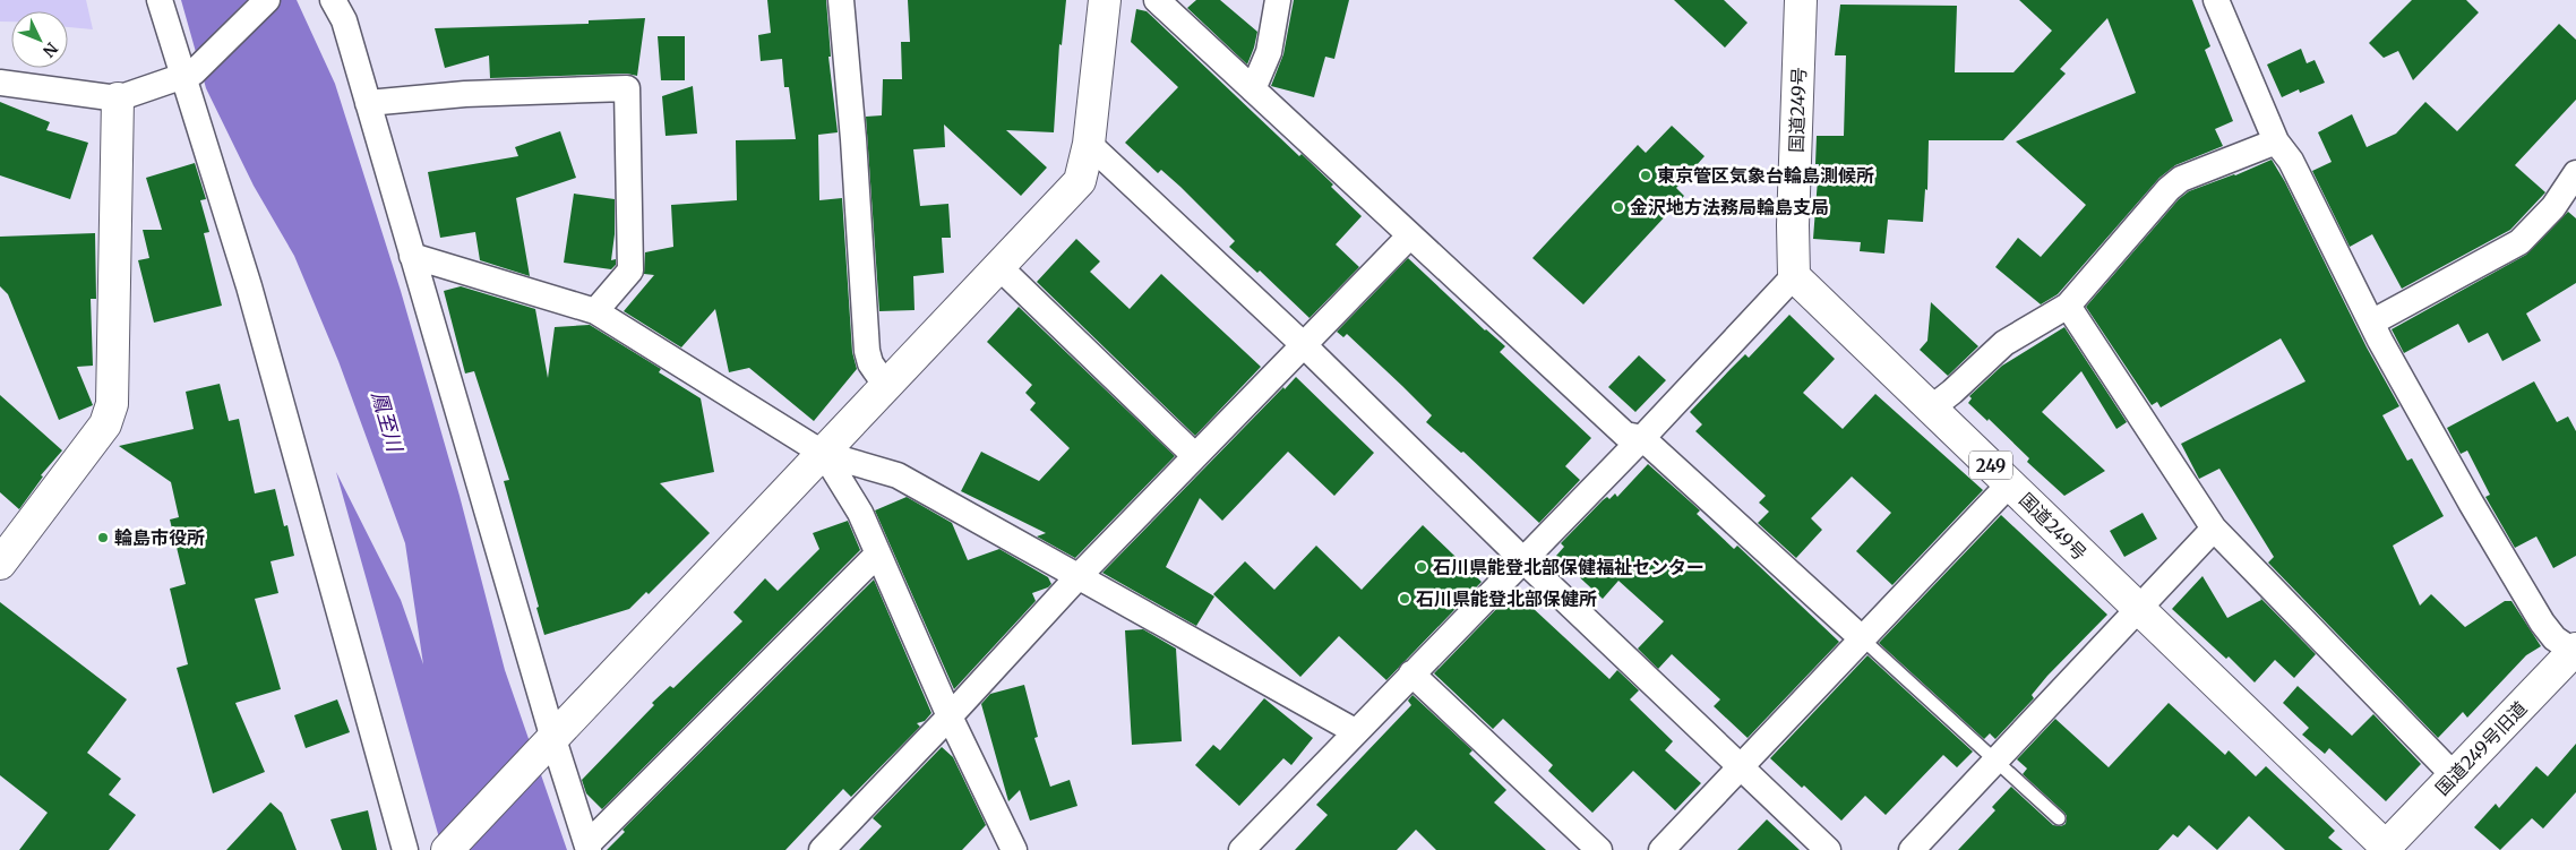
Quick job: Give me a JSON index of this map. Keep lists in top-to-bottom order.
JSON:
{
  "streets": {
    "main road": ["国道249号", "249", "国道249号旧道"]
  },
  "crossings": [
    ["国道249号", "国道249号旧道"]
  ],
  "water": ["鳳至川"],
  "places": [
    "東京管区気象台輪島測候所",
    "金沢地方法務局輪島支局",
    "輪島市役所",
    "石川県能登北部保健福祉センター",
    "石川県能登北部保健所"
  ],
  "north": "bottom right"
}
